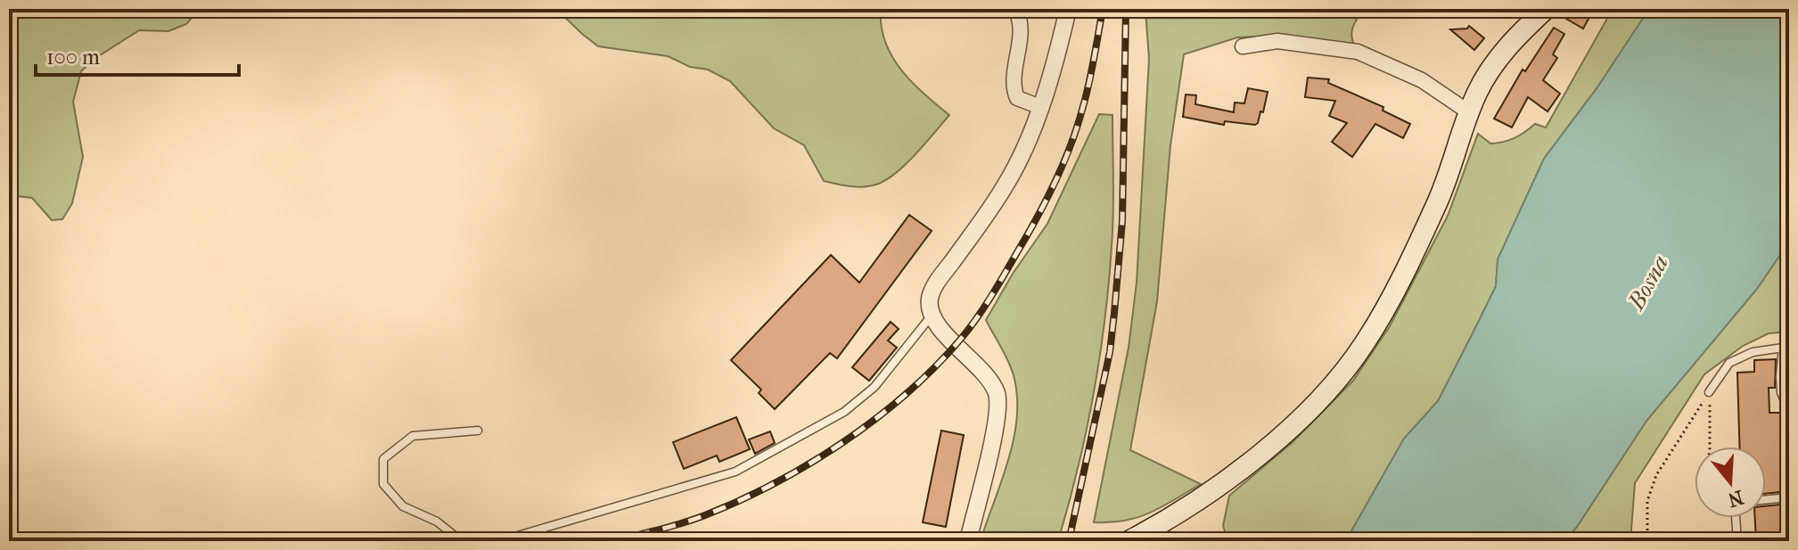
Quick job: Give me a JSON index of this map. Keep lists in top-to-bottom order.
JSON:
{
  "water": ["Bosna"],
  "scale_bar": "100 m",
  "north": "bottom"
}
